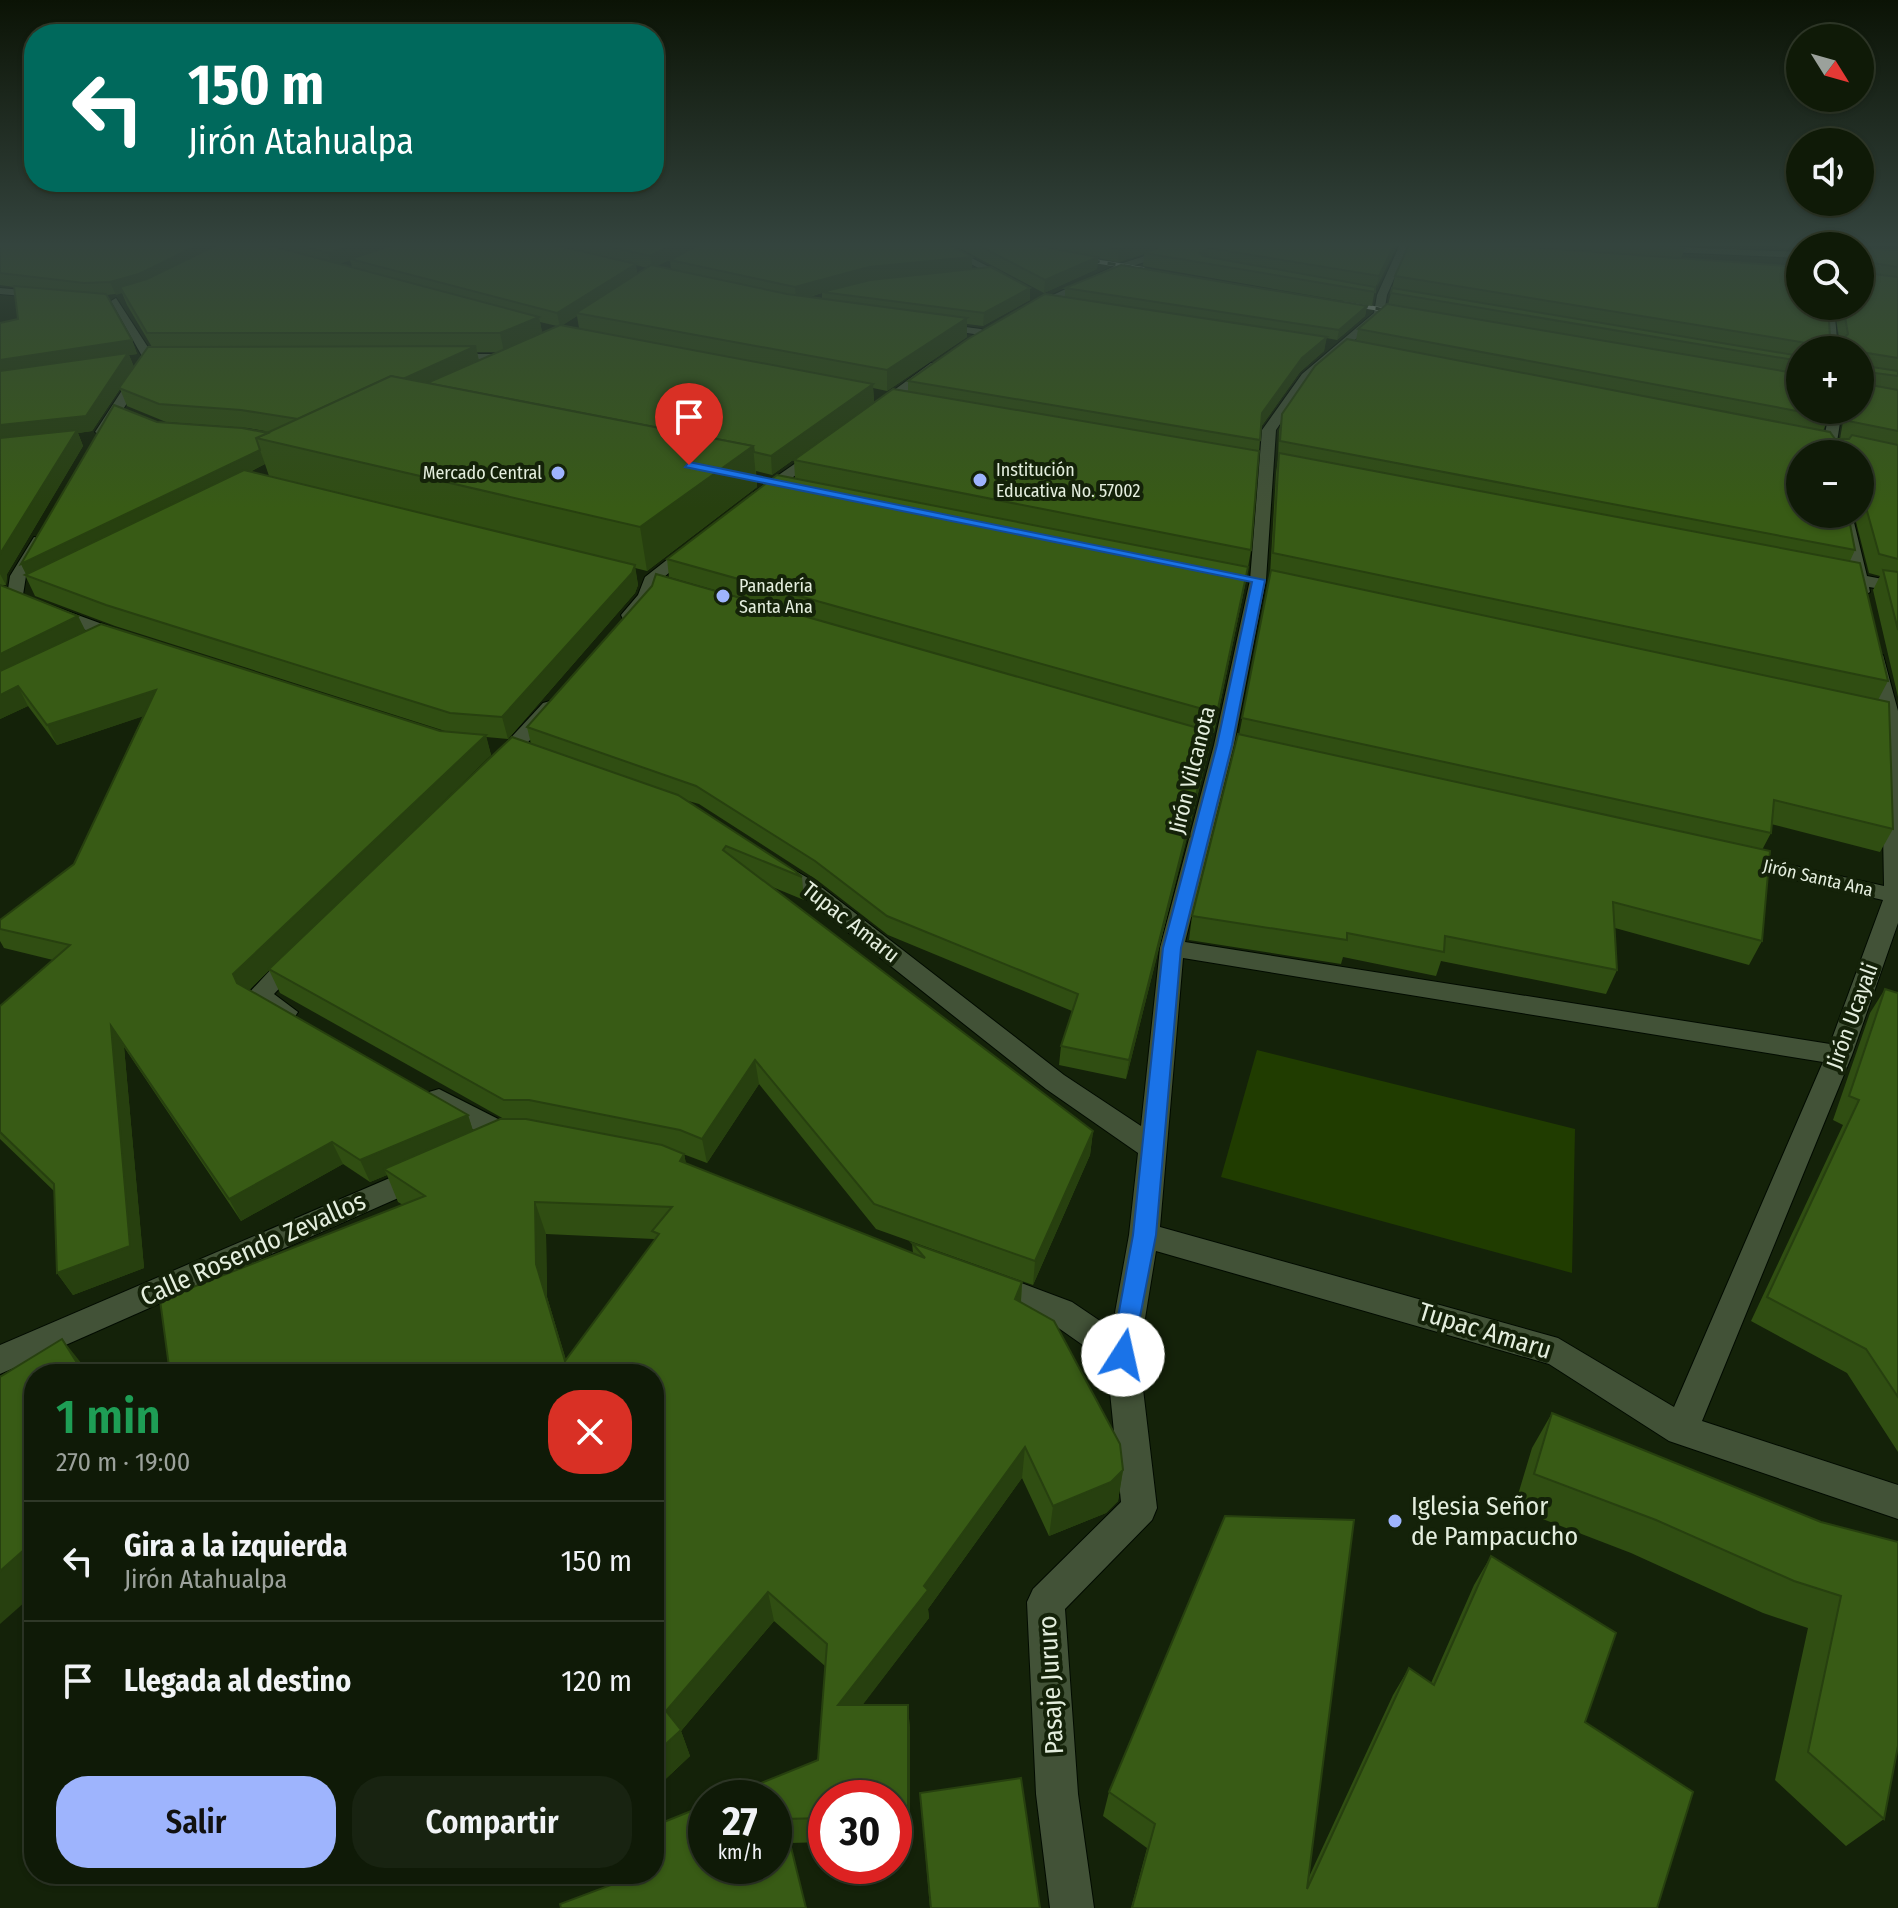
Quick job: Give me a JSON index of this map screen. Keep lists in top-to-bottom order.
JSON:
{
  "streets": {
    "street": [
      "Jirón Vilcanota",
      "Jirón Santa Ana",
      "Tupac Amaru",
      "Jirón Ucayali",
      "Calle Rosendo Zevallos",
      "Pasaje Jururo"
    ]
  },
  "crossings": [
    ["Jirón Vilcanota", "Tupac Amaru"],
    ["Jirón Vilcanota", "Pasaje Jururo"],
    ["Jirón Santa Ana", "Jirón Ucayali"],
    ["Tupac Amaru", "Jirón Ucayali"]
  ],
  "places": [
    "Mercado Central",
    "Institución Educativa No. 57002",
    "Panadería Santa Ana",
    "Iglesia Señor de Pampacucho"
  ],
  "north": "bottom right",
  "page": {
    "map_buttons": ["+", "−"],
    "turn": ["150 m", "Jirón Atahualpa"],
    "heading": ["1 min", "270 m · 19:00"],
    "list": [
      {
        "name": "Gira a la izquierda",
        "note": "Jirón Atahualpa",
        "value": "150 m"
      },
      {
        "name": "Llegada al destino",
        "value": "120 m"
      }
    ],
    "buttons": ["Salir", "Compartir"],
    "speed": "27 km/h",
    "limit": "30"
  }
}
